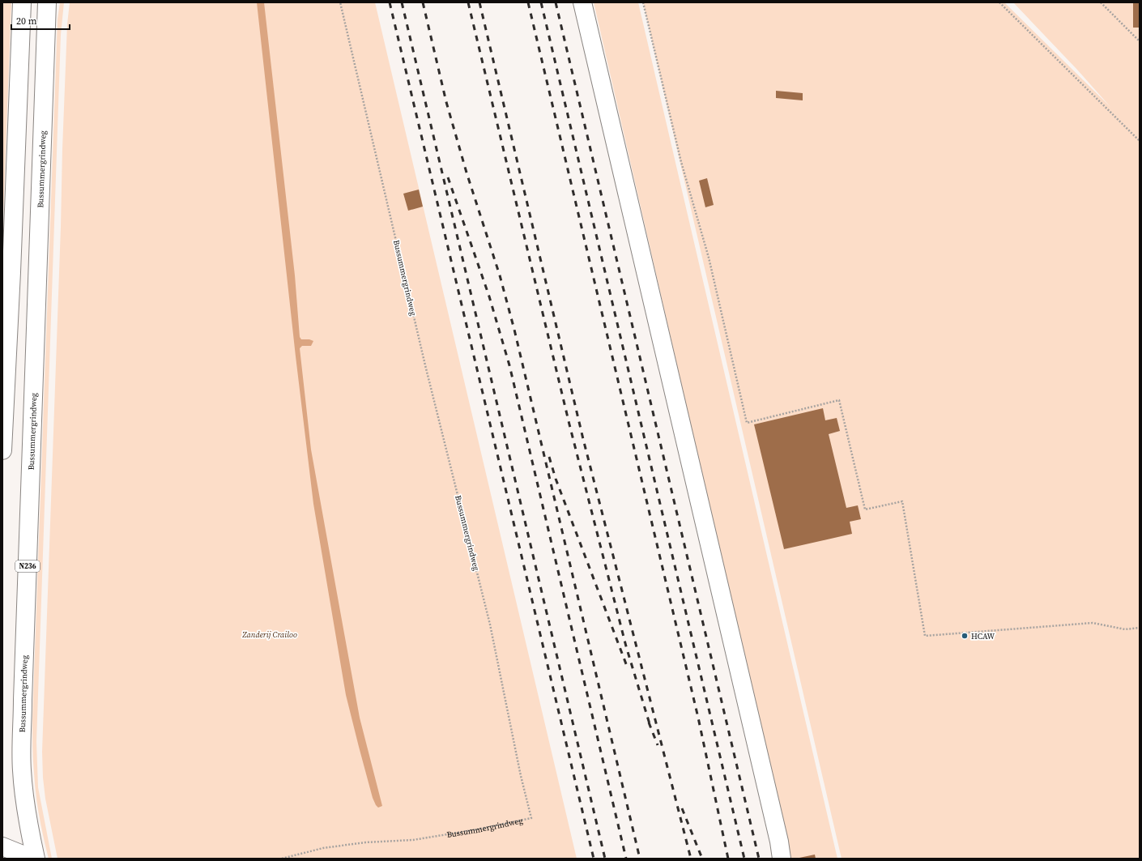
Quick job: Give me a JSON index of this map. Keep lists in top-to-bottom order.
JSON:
{
  "streets": {
    "main road": ["Bussummergrindweg", "N236"]
  },
  "parks": ["Zanderij Crailoo"],
  "places": ["HCAW"],
  "scale_bar": "20 m"
}
